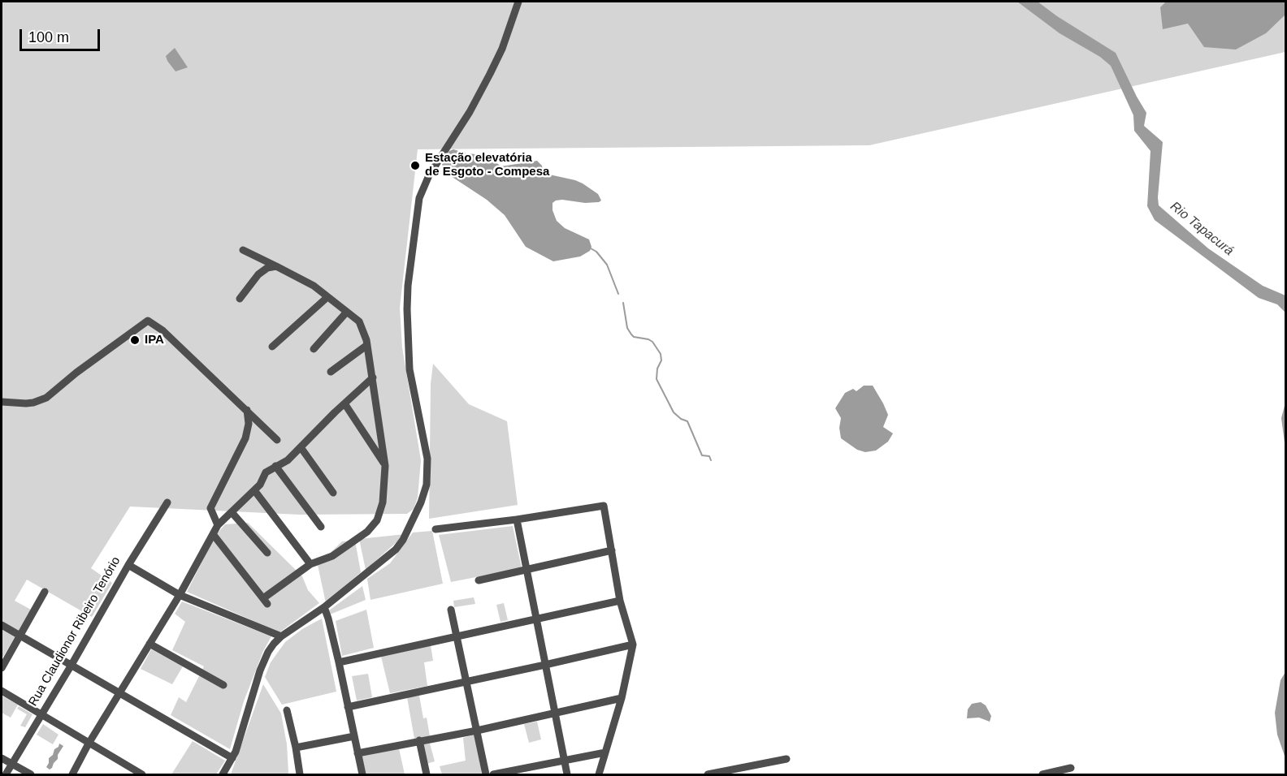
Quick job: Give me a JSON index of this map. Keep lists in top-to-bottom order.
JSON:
{
  "streets": {
    "street": ["Rua Claudionor Ribeiro Tenório"]
  },
  "water": ["Rio Tapacurá"],
  "places": ["Estação elevatória de Esgoto - Compesa", "IPA"],
  "scale_bar": "100 m"
}
